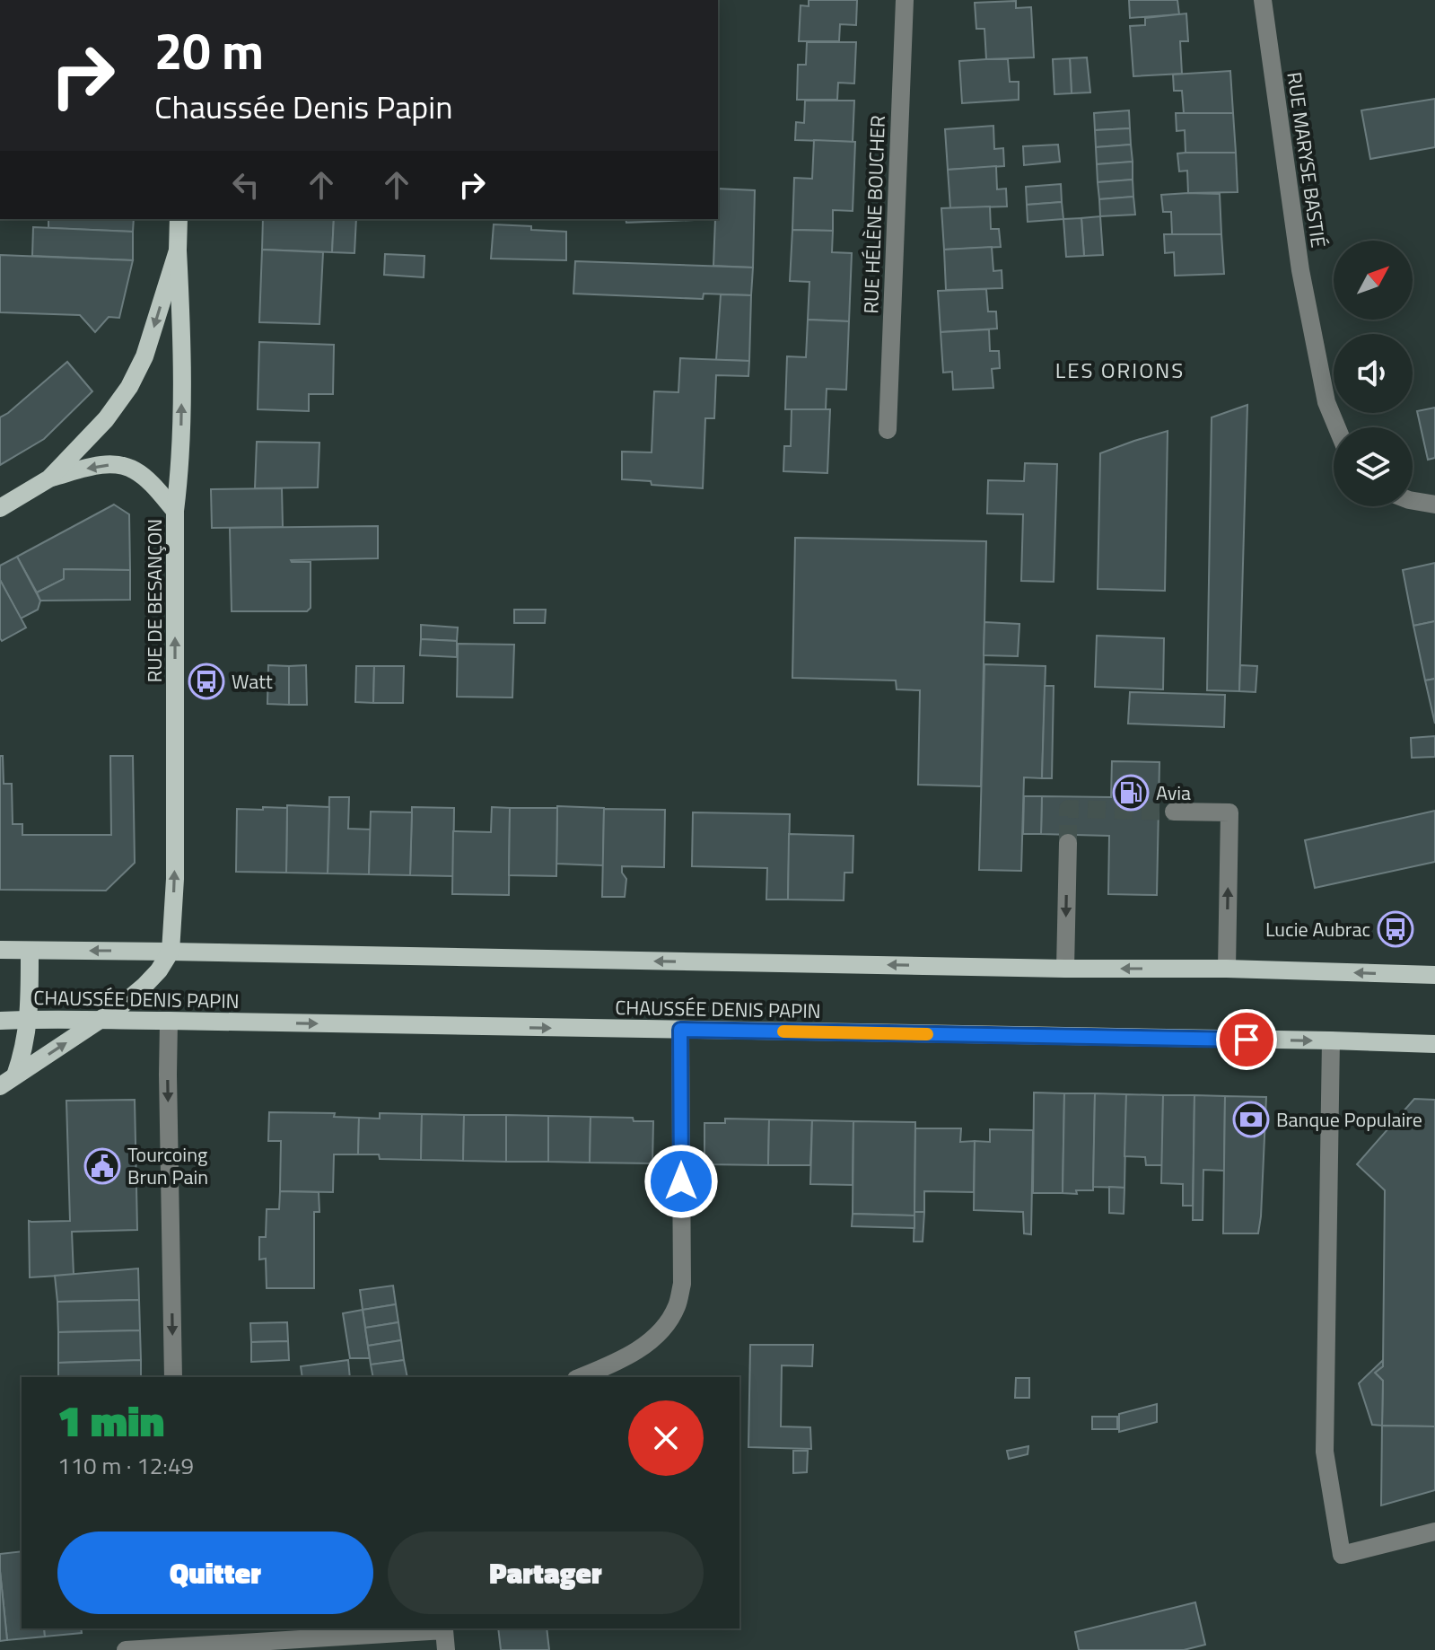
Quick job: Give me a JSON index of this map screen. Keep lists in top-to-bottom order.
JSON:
{
  "streets": {
    "main road": ["RUE DE BESANÇON", "CHAUSSÉE DENIS PAPIN"],
    "street": ["RUE MARYSE BASTIÉ", "RUE HÉLÈNE BOUCHER"]
  },
  "one_way": ["RUE DE BESANÇON"],
  "districts": ["LES ORIONS"],
  "places": {
    "bus stop": ["Watt", "Lucie Aubrac"],
    "fuel station": ["Avia"],
    "bank": ["Banque Populaire"],
    "public building": ["Tourcoing Brun Pain"]
  },
  "north": "top right",
  "page": {
    "turn": ["20 m", "Chaussée Denis Papin"],
    "heading": ["1 min", "110 m · 12:49"],
    "buttons": ["Quitter", "Partager"]
  }
}
